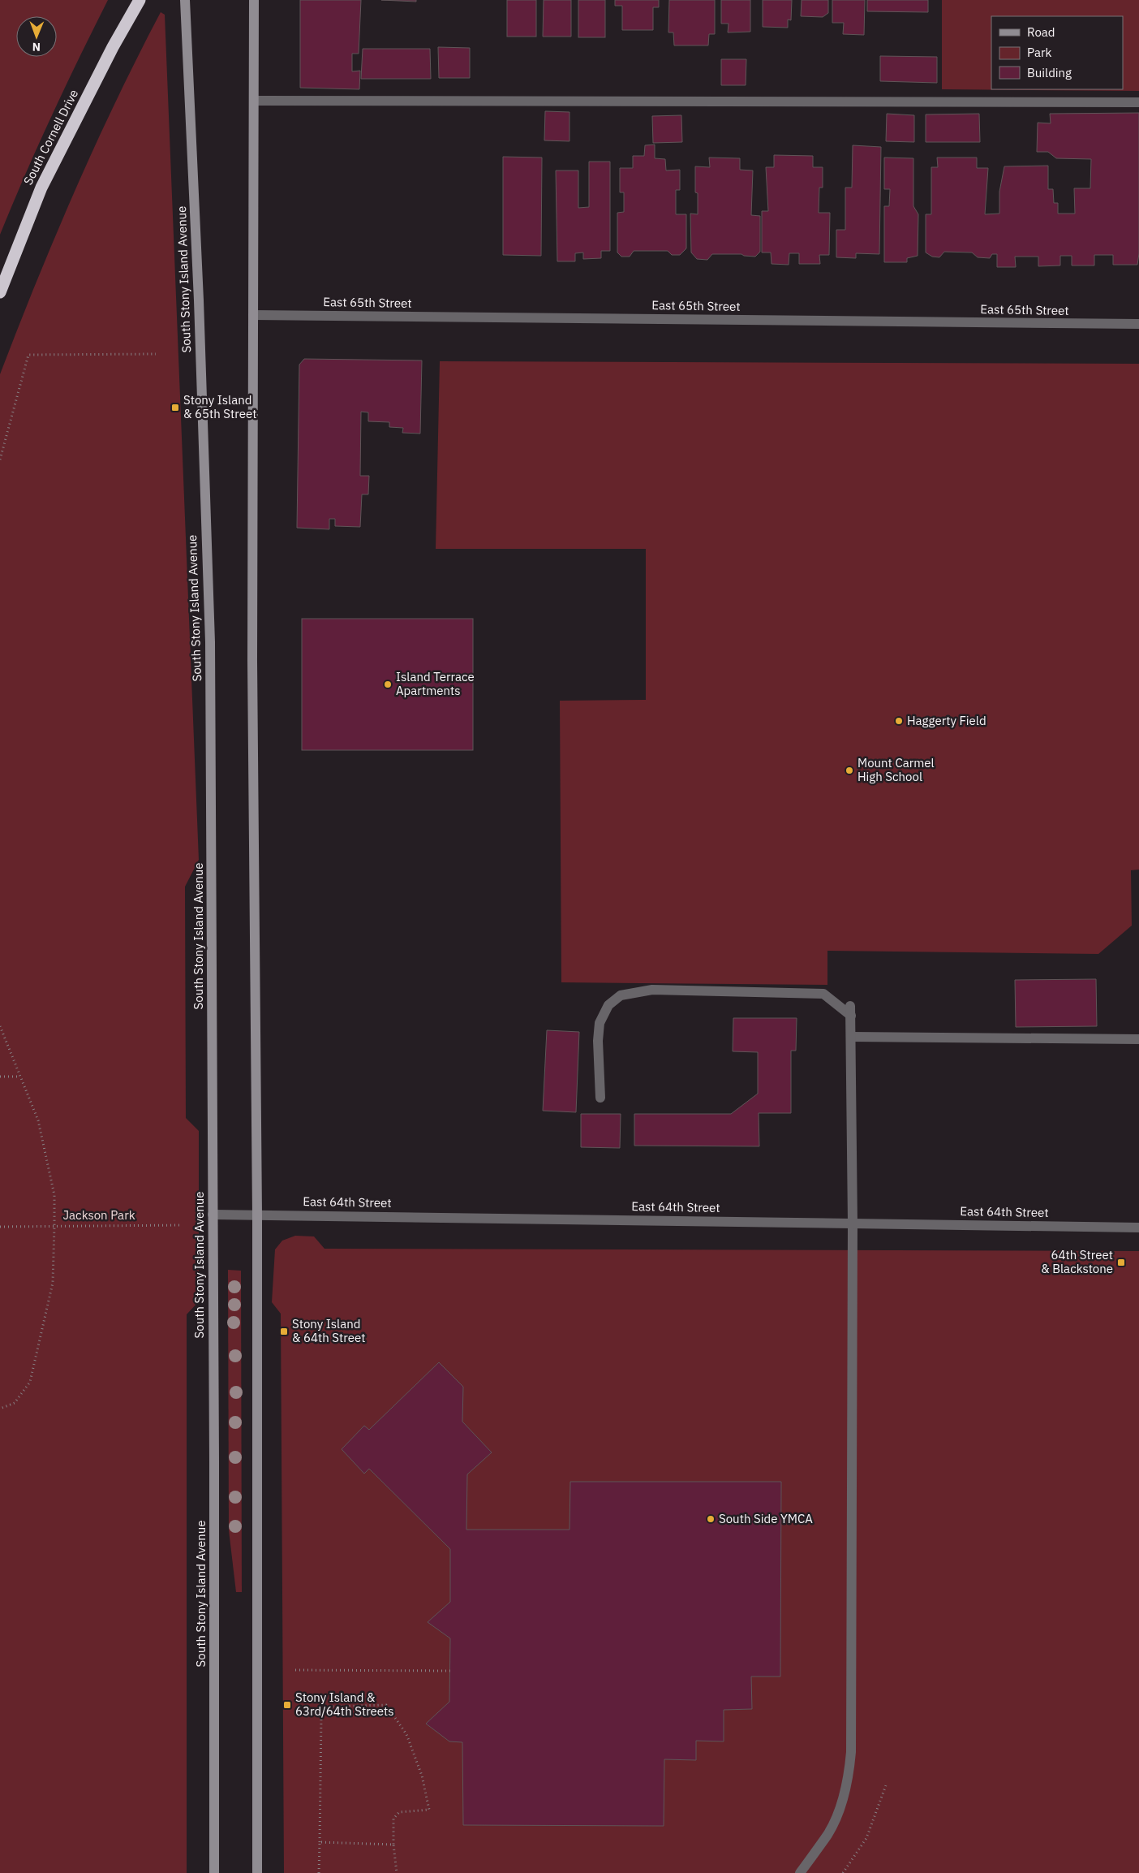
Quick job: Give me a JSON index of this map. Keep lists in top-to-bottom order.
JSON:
{
  "streets": {
    "highway": ["South Cornell Drive"],
    "main road": ["South Stony Island Avenue"],
    "street": ["East 65th Street", "East 64th Street"]
  },
  "crossings": [
    ["South Stony Island Avenue", "East 64th Street"]
  ],
  "parks": ["Jackson Park"],
  "places": {
    "transit": [
      "Stony Island & 65th Street",
      "64th Street & Blackstone",
      "Stony Island & 64th Street",
      "Stony Island & 63rd/64th Streets"
    ],
    "other": [
      "Island Terrace Apartments",
      "Haggerty Field",
      "Mount Carmel High School",
      "South Side YMCA"
    ]
  },
  "legend": ["Road", "Park", "Building"],
  "north": "bottom"
}
